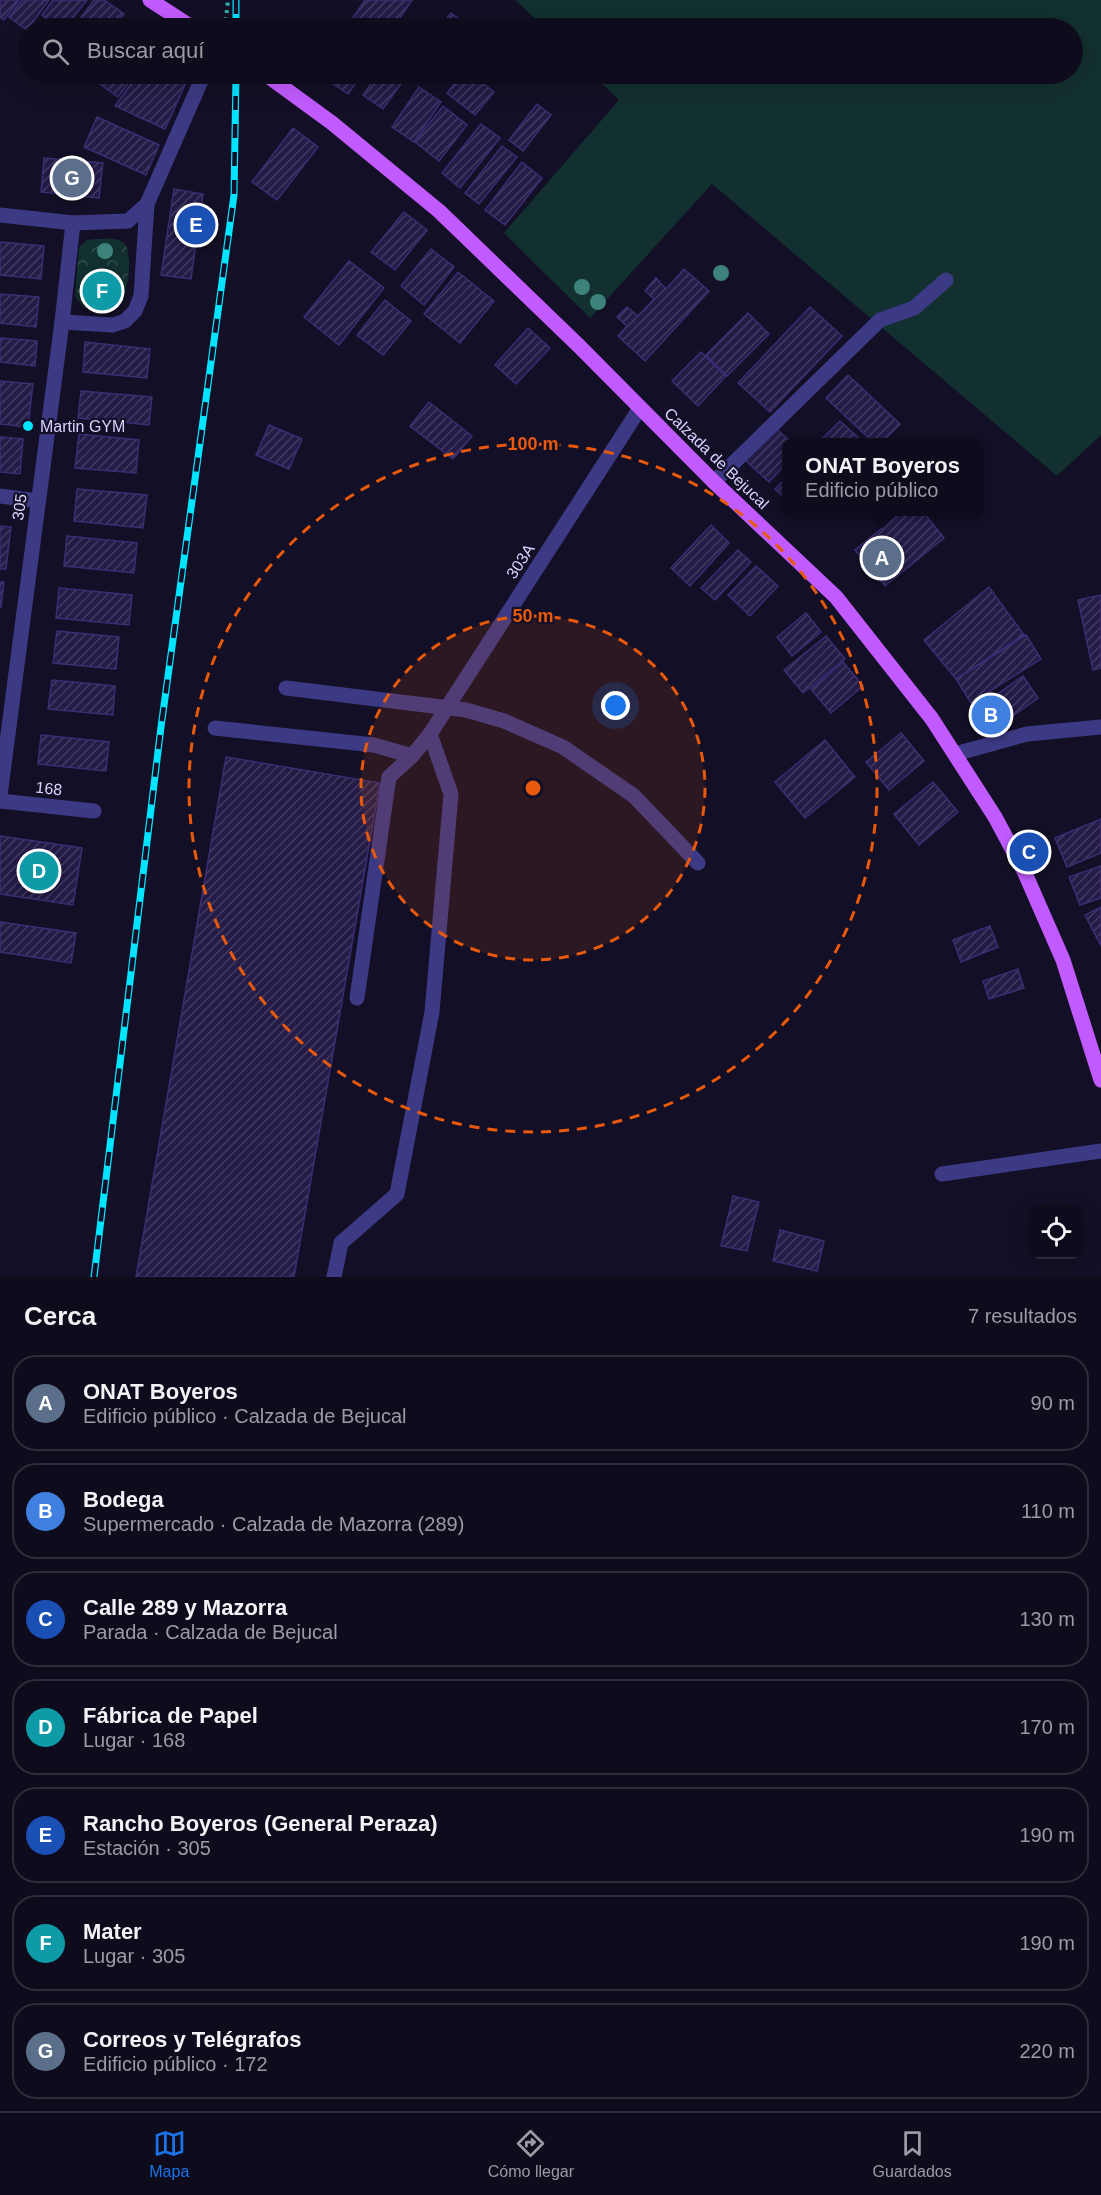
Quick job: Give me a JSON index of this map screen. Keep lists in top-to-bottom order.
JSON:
{
  "streets": {
    "main road": ["Calzada de Bejucal"],
    "street": ["305", "303A", "168"]
  },
  "crossings": [
    ["Calzada de Bejucal", "303A"]
  ],
  "places": ["Martin GYM"],
  "page": {
    "search": "Buscar aquí",
    "pins": [
      "G",
      "E",
      "F",
      "A",
      "B",
      "C",
      "D"
    ],
    "popup": ["ONAT Boyeros", "Edificio público"],
    "heading": ["Cerca", "7 resultados"],
    "list": [
      {
        "mark": "A",
        "name": "ONAT Boyeros",
        "note": "Edificio público · Calzada de Bejucal",
        "value": "90 m"
      },
      {
        "mark": "B",
        "name": "Bodega",
        "note": "Supermercado · Calzada de Mazorra (289)",
        "value": "110 m"
      },
      {
        "mark": "C",
        "name": "Calle 289 y Mazorra",
        "note": "Parada · Calzada de Bejucal",
        "value": "130 m"
      },
      {
        "mark": "D",
        "name": "Fábrica de Papel",
        "note": "Lugar · 168",
        "value": "170 m"
      },
      {
        "mark": "E",
        "name": "Rancho Boyeros (General Peraza)",
        "note": "Estación · 305",
        "value": "190 m"
      },
      {
        "mark": "F",
        "name": "Mater",
        "note": "Lugar · 305",
        "value": "190 m"
      },
      {
        "mark": "G",
        "name": "Correos y Telégrafos",
        "note": "Edificio público · 172",
        "value": "220 m"
      }
    ],
    "nav": ["Mapa", "Cómo llegar", "Guardados"]
  },
  "rings": ["100 m", "50 m"]
}
